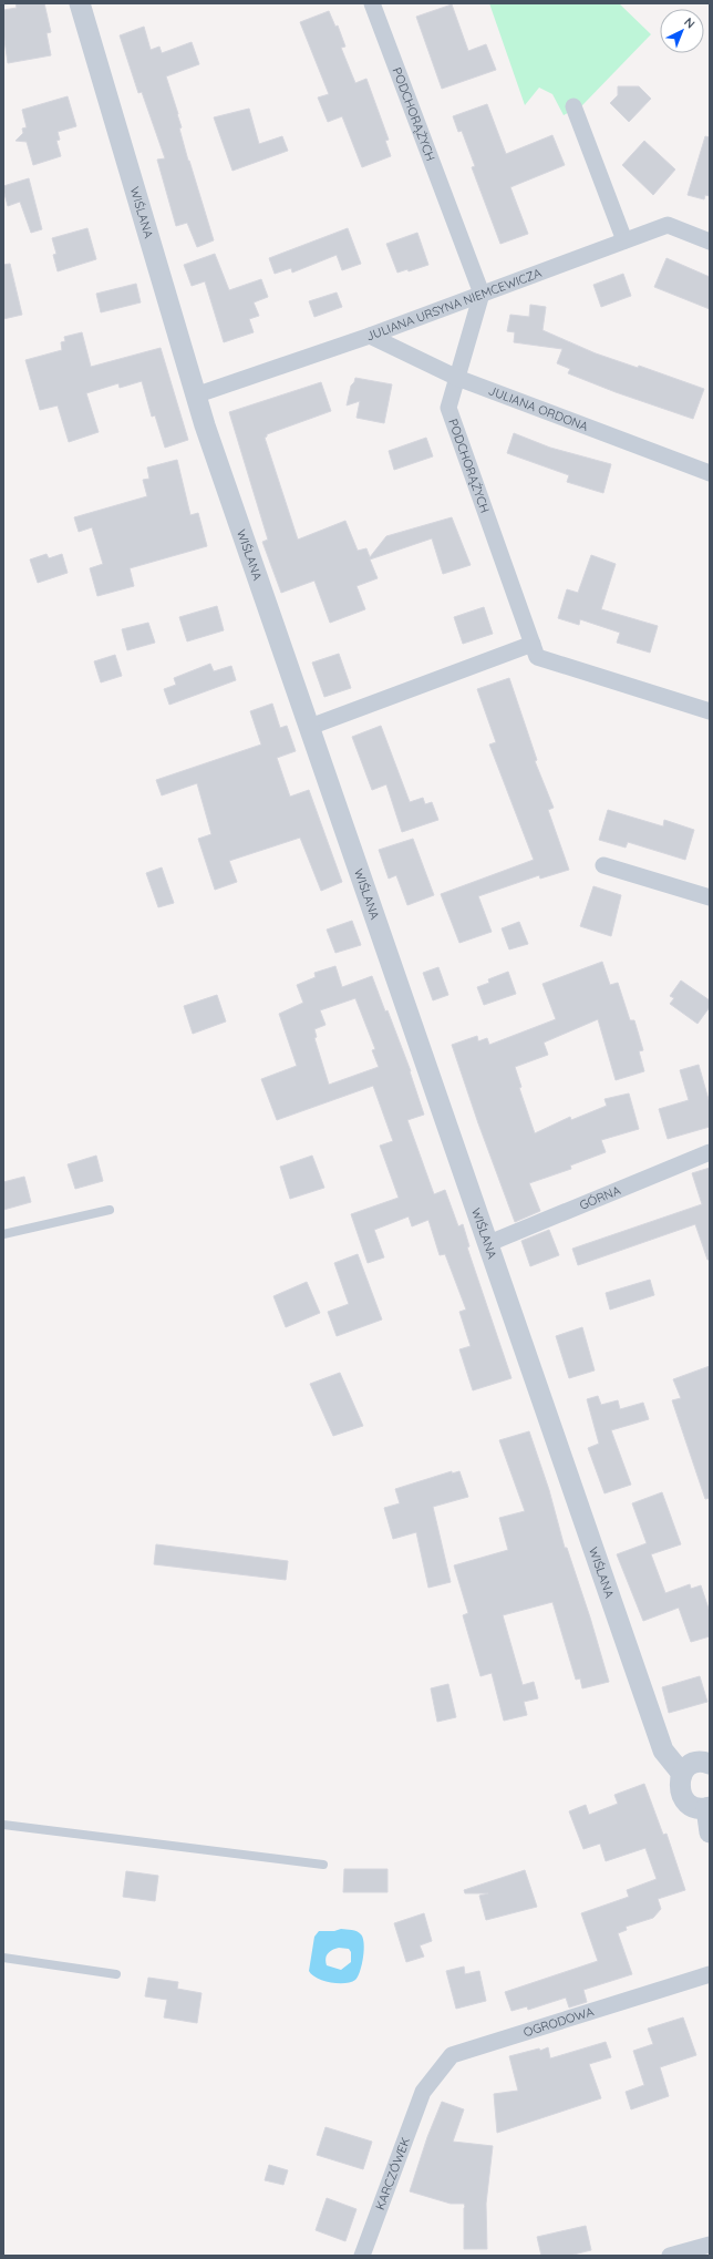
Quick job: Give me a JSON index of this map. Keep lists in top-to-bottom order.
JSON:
{
  "streets": {
    "street": [
      "PODCHORĄŻYCH",
      "WIŚLANA",
      "JULIANA URSYNA NIEMCEWICZA",
      "JULIANA ORDONA",
      "GÓRNA",
      "OGRODOWA",
      "KARCZÓWEK"
    ]
  },
  "crossings": [
    ["PODCHORĄŻYCH", "JULIANA URSYNA NIEMCEWICZA"],
    ["PODCHORĄŻYCH", "JULIANA ORDONA"],
    ["WIŚLANA", "JULIANA URSYNA NIEMCEWICZA"],
    ["WIŚLANA", "GÓRNA"],
    ["JULIANA URSYNA NIEMCEWICZA", "JULIANA ORDONA"],
    ["OGRODOWA", "KARCZÓWEK"]
  ],
  "north": "top right"
}
